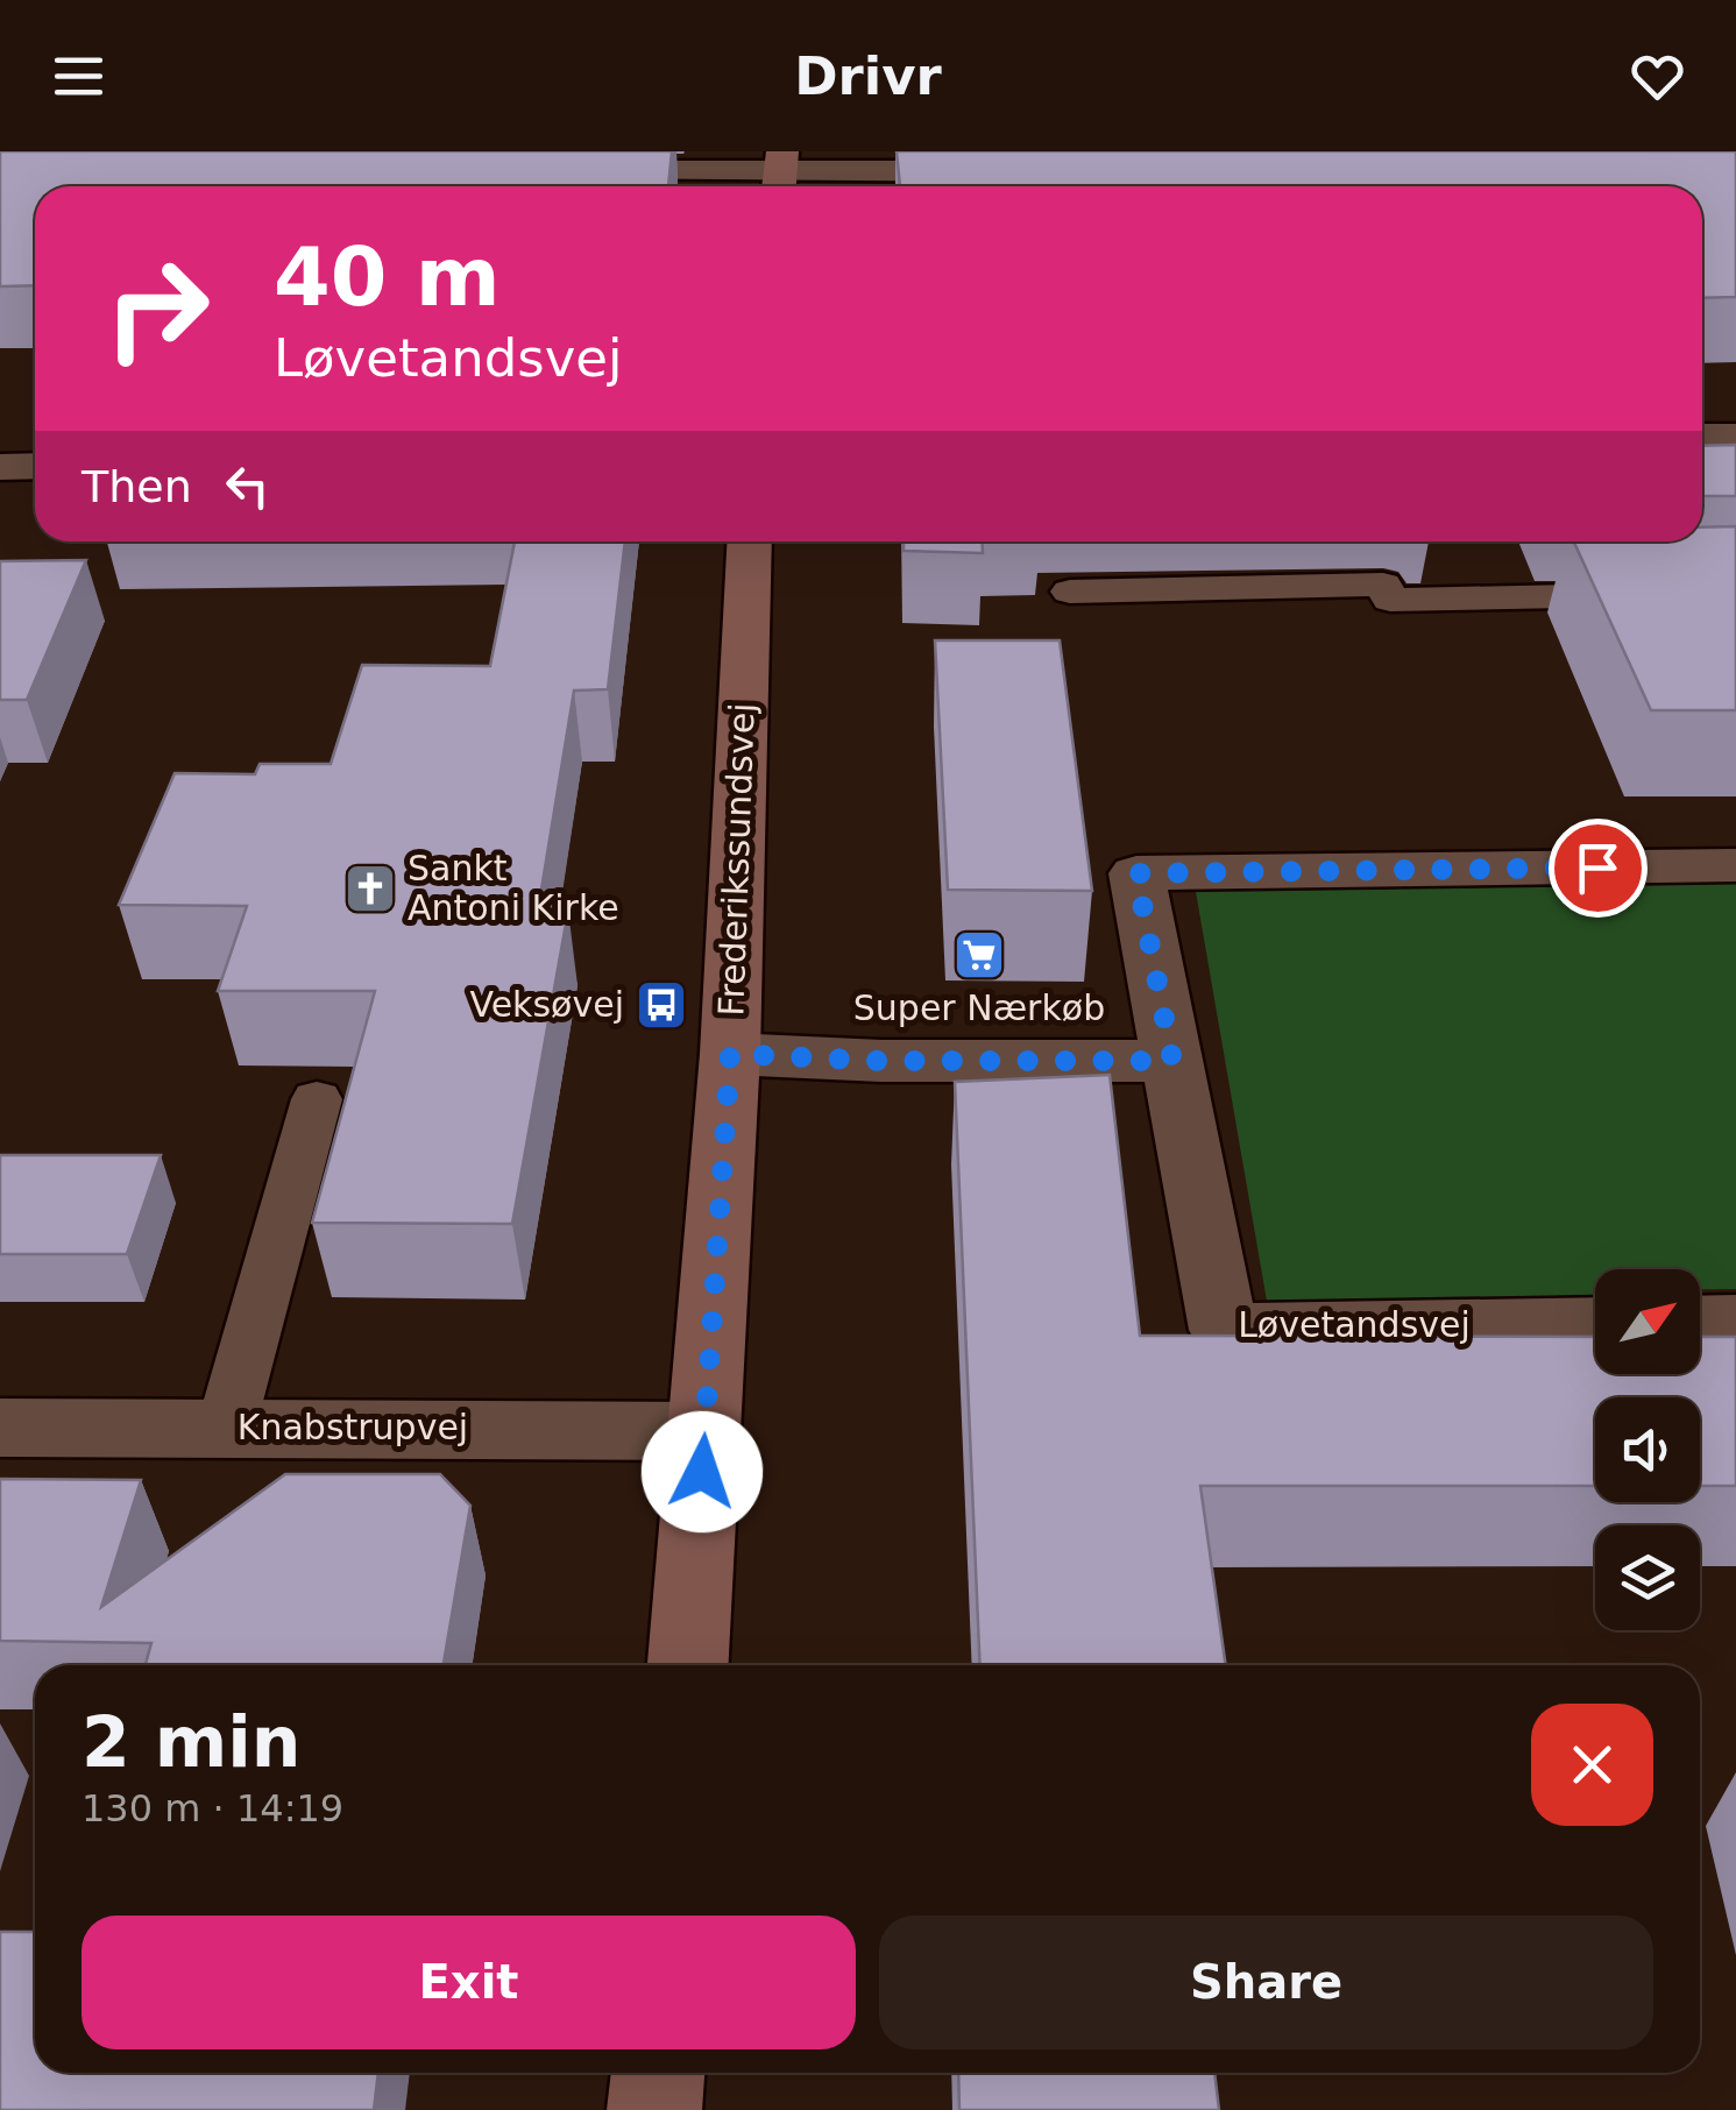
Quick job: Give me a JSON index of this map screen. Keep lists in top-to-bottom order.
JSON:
{
  "streets": {
    "main road": ["Frederikssundsvej"],
    "street": ["Løvetandsvej", "Knabstrupvej"]
  },
  "crossings": [
    ["Frederikssundsvej", "Knabstrupvej"]
  ],
  "places": {
    "church": ["Sankt Antoni Kirke"],
    "supermarket": ["Super Nærkøb"],
    "bus stop": ["Veksøvej"]
  },
  "north": "top right",
  "page": {
    "header": "Drivr",
    "turn": ["40 m", "Løvetandsvej"],
    "then": "Then",
    "heading": ["2 min", "130 m · 14:19"],
    "buttons": ["Exit", "Share"]
  }
}
